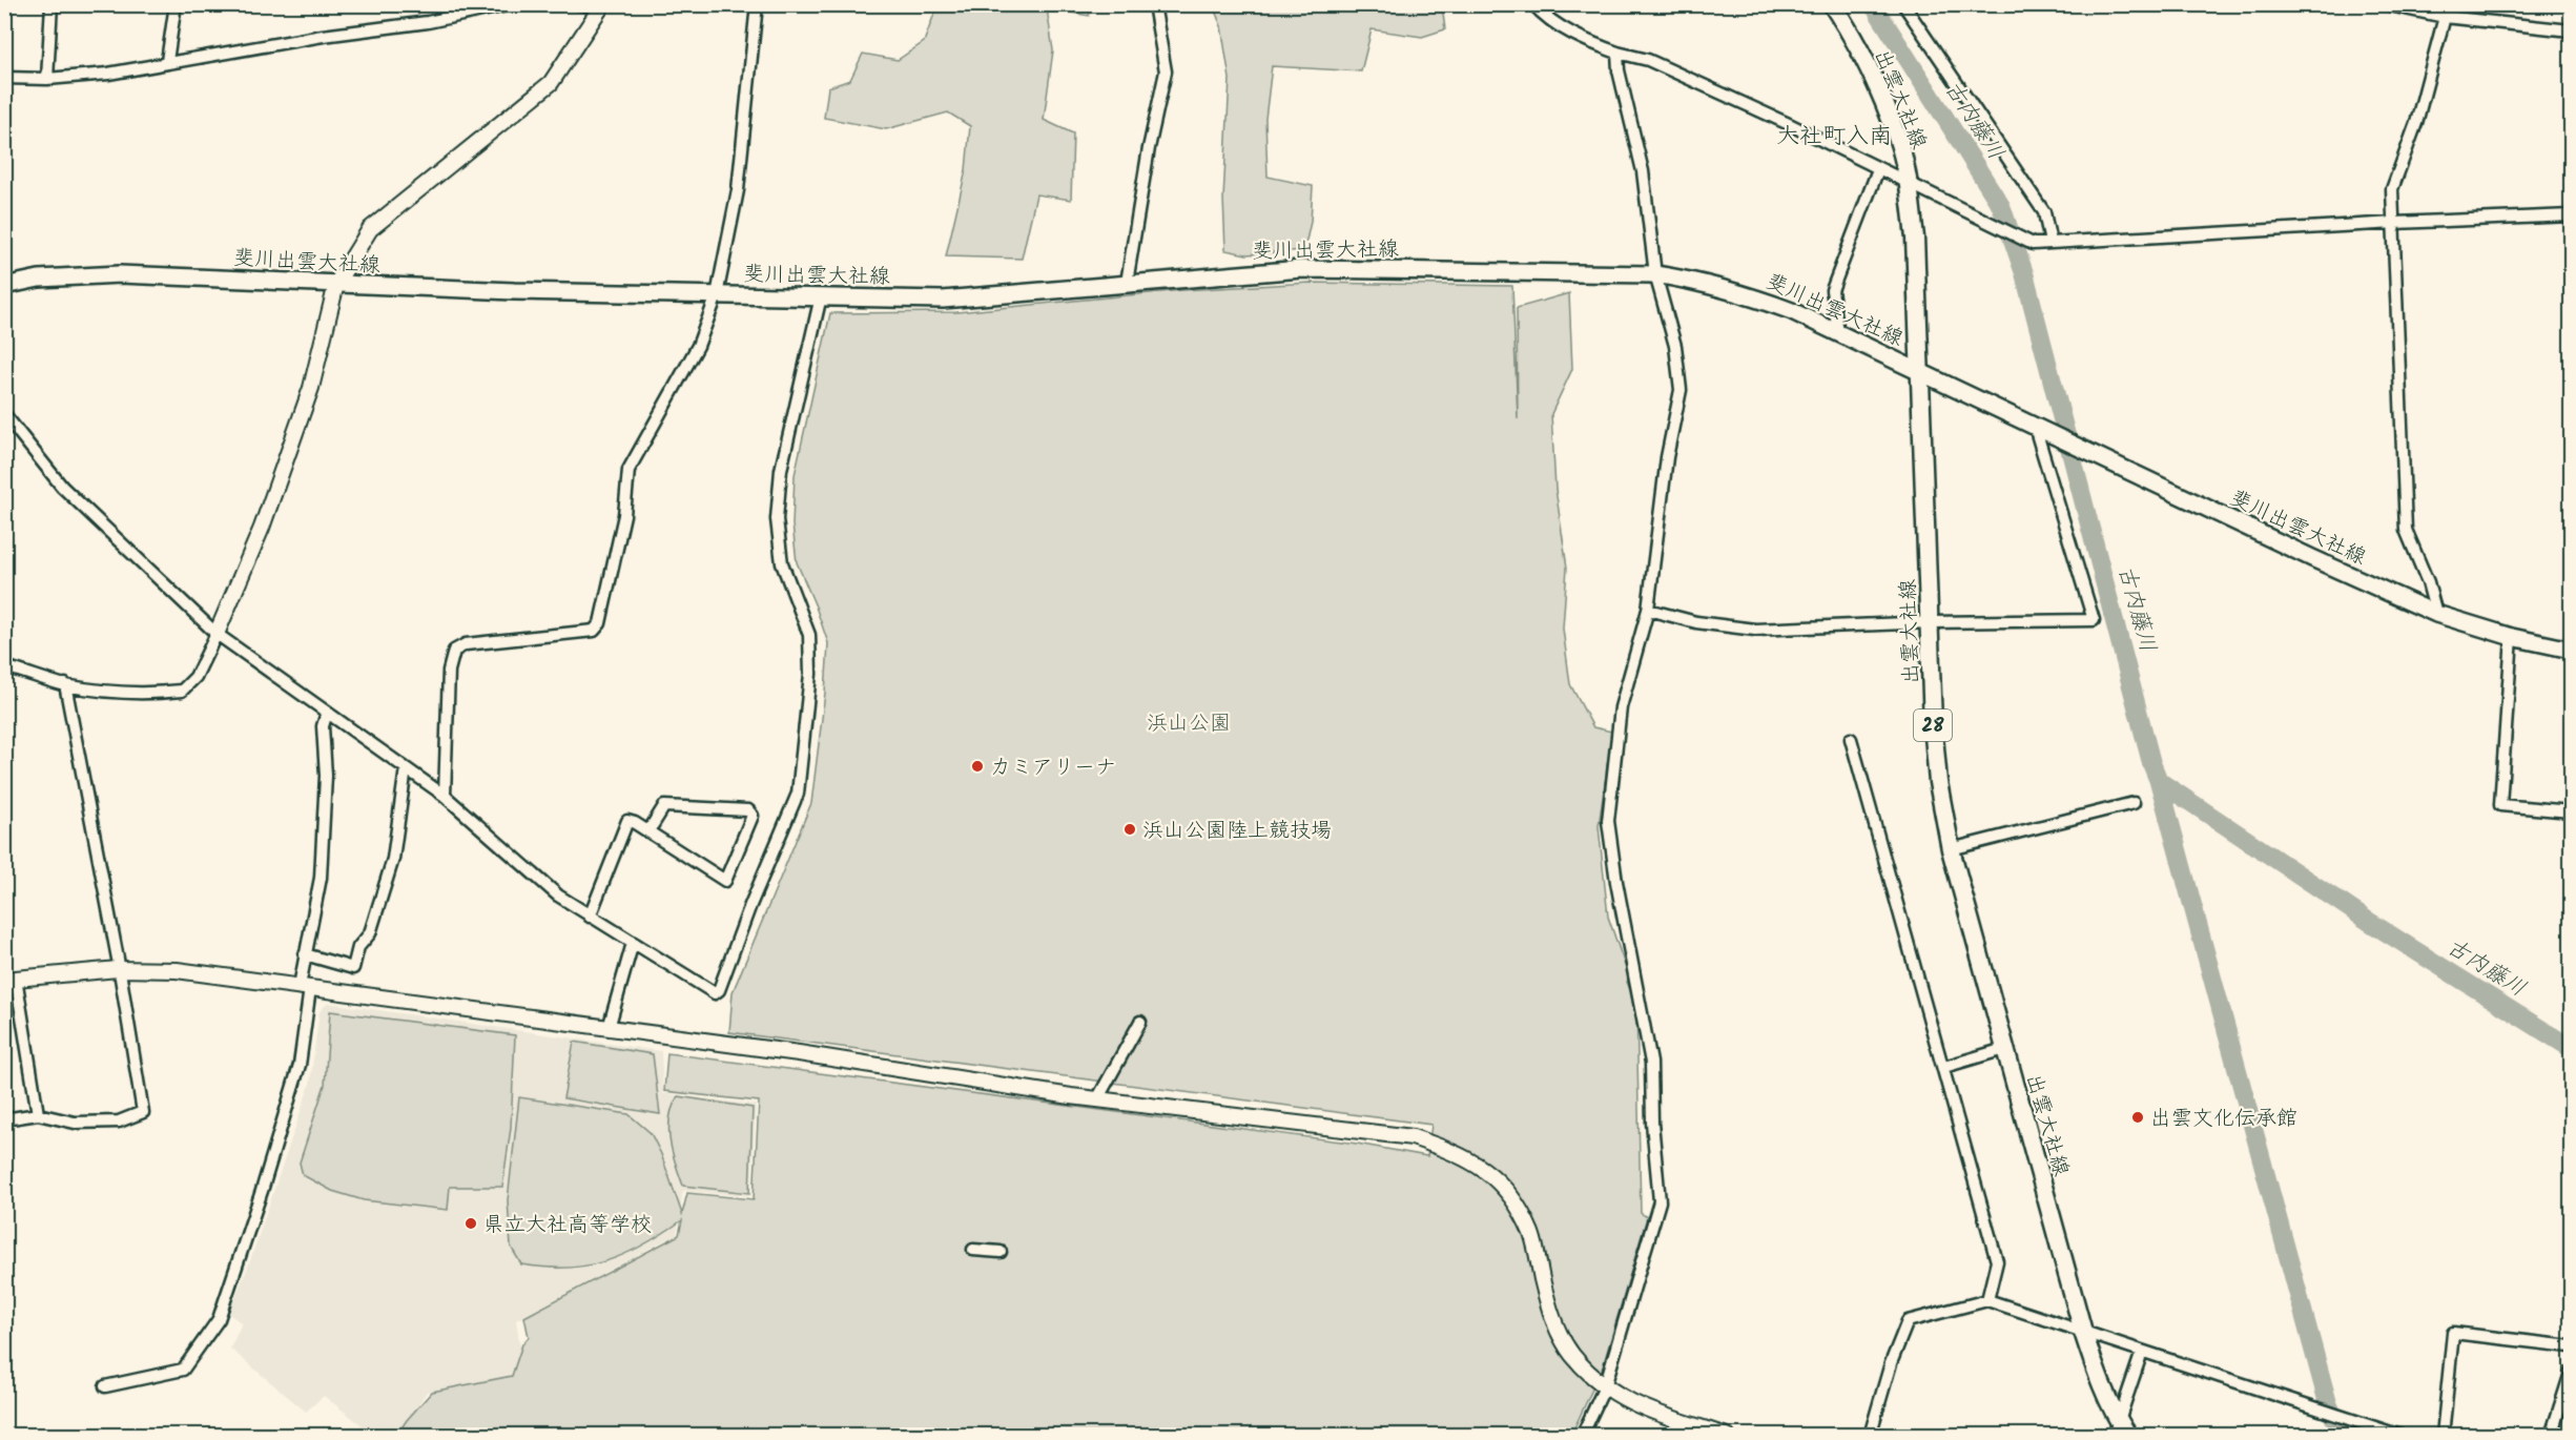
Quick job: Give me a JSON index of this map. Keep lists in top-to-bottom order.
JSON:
{
  "streets": {
    "main road": ["出雲大社線", "斐川出雲大社線", "28"]
  },
  "crossings": [
    ["出雲大社線", "斐川出雲大社線"]
  ],
  "districts": ["大社町入南"],
  "water": ["古内藤川"],
  "parks": ["浜山公園"],
  "places": [
    "カミアリーナ",
    "浜山公園陸上競技場",
    "出雲文化伝承館",
    "県立大社高等学校"
  ]
}
